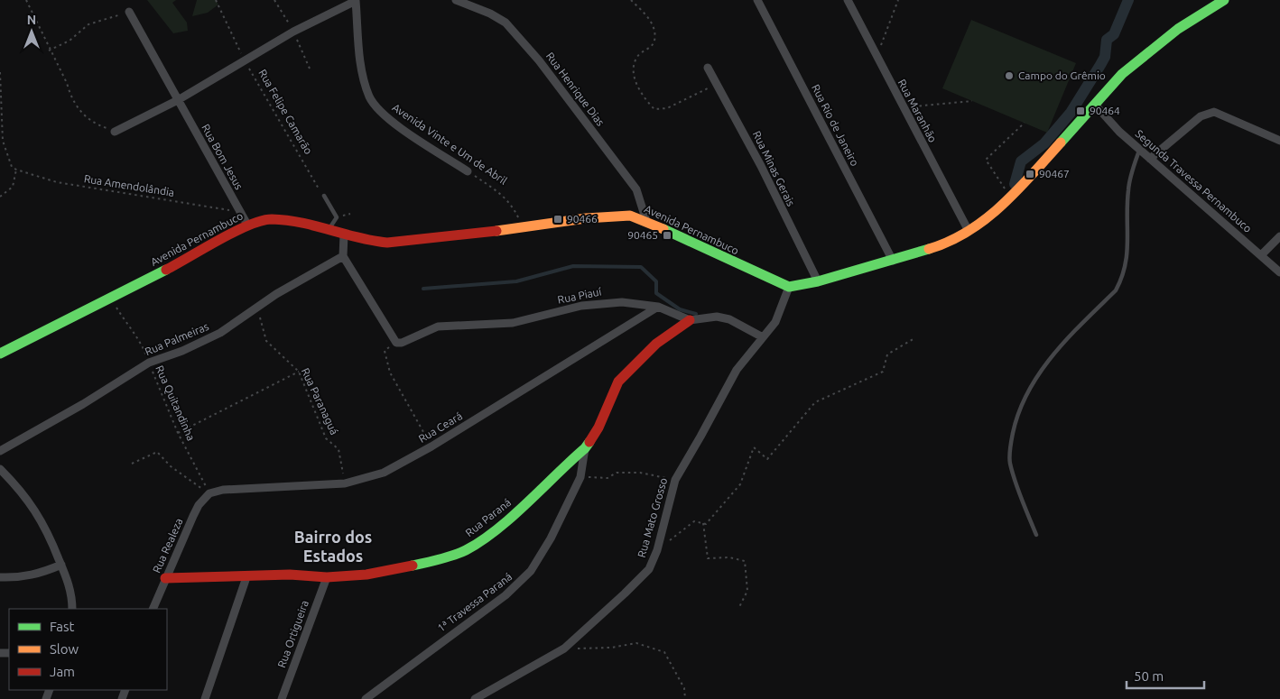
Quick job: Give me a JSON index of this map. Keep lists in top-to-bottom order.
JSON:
{
  "streets": {
    "street": [
      "Rua Henrique Dias",
      "Rua Maranhão",
      "Rua Rio de Janeiro",
      "Avenida Vinte e Um de Abril",
      "Rua Bom Jesus",
      "Rua Minas Gerais",
      "Segunda Travessa Pernambuco",
      "Avenida Pernambuco",
      "Rua Piauí",
      "Rua Palmeiras",
      "Rua Ceará",
      "Rua Paraná",
      "Rua Mato Grosso",
      "Rua Realeza",
      "1ª Travessa Paraná",
      "Rua Ortigueira"
    ],
    "path": [
      "Rua Felipe Camarão",
      "Rua Amendolândia",
      "Rua Paranaguá",
      "Rua Quitandinha"
    ]
  },
  "crossings": [
    ["Rua Henrique Dias", "Avenida Pernambuco"],
    ["Avenida Vinte e Um de Abril", "Avenida Pernambuco"],
    ["Rua Bom Jesus", "Rua Amendolândia"],
    ["Rua Bom Jesus", "Avenida Pernambuco"],
    ["Avenida Pernambuco", "Rua Quitandinha"],
    ["Avenida Pernambuco", "Rua Mato Grosso"],
    ["Rua Piauí", "Rua Ceará"],
    ["Rua Piauí", "Rua Paraná"],
    ["Rua Piauí", "Rua Mato Grosso"],
    ["Rua Palmeiras", "Rua Paranaguá"],
    ["Rua Palmeiras", "Rua Quitandinha"],
    ["Rua Paranaguá", "Rua Ceará"],
    ["Rua Quitandinha", "Rua Ceará"],
    ["Rua Quitandinha", "Rua Realeza"],
    ["Rua Ceará", "Rua Realeza"],
    ["Rua Paraná", "Rua Realeza"],
    ["Rua Paraná", "1ª Travessa Paraná"],
    ["Rua Paraná", "Rua Ortigueira"]
  ],
  "districts": ["Bairro dos Estados"],
  "places": {
    "other": ["Campo do Grêmio"],
    "transit": [
      "90464",
      "90467",
      "90466",
      "90465"
    ]
  },
  "legend": ["Fast", "Slow", "Jam"],
  "scale_bar": "50 m",
  "north": "top"
}
